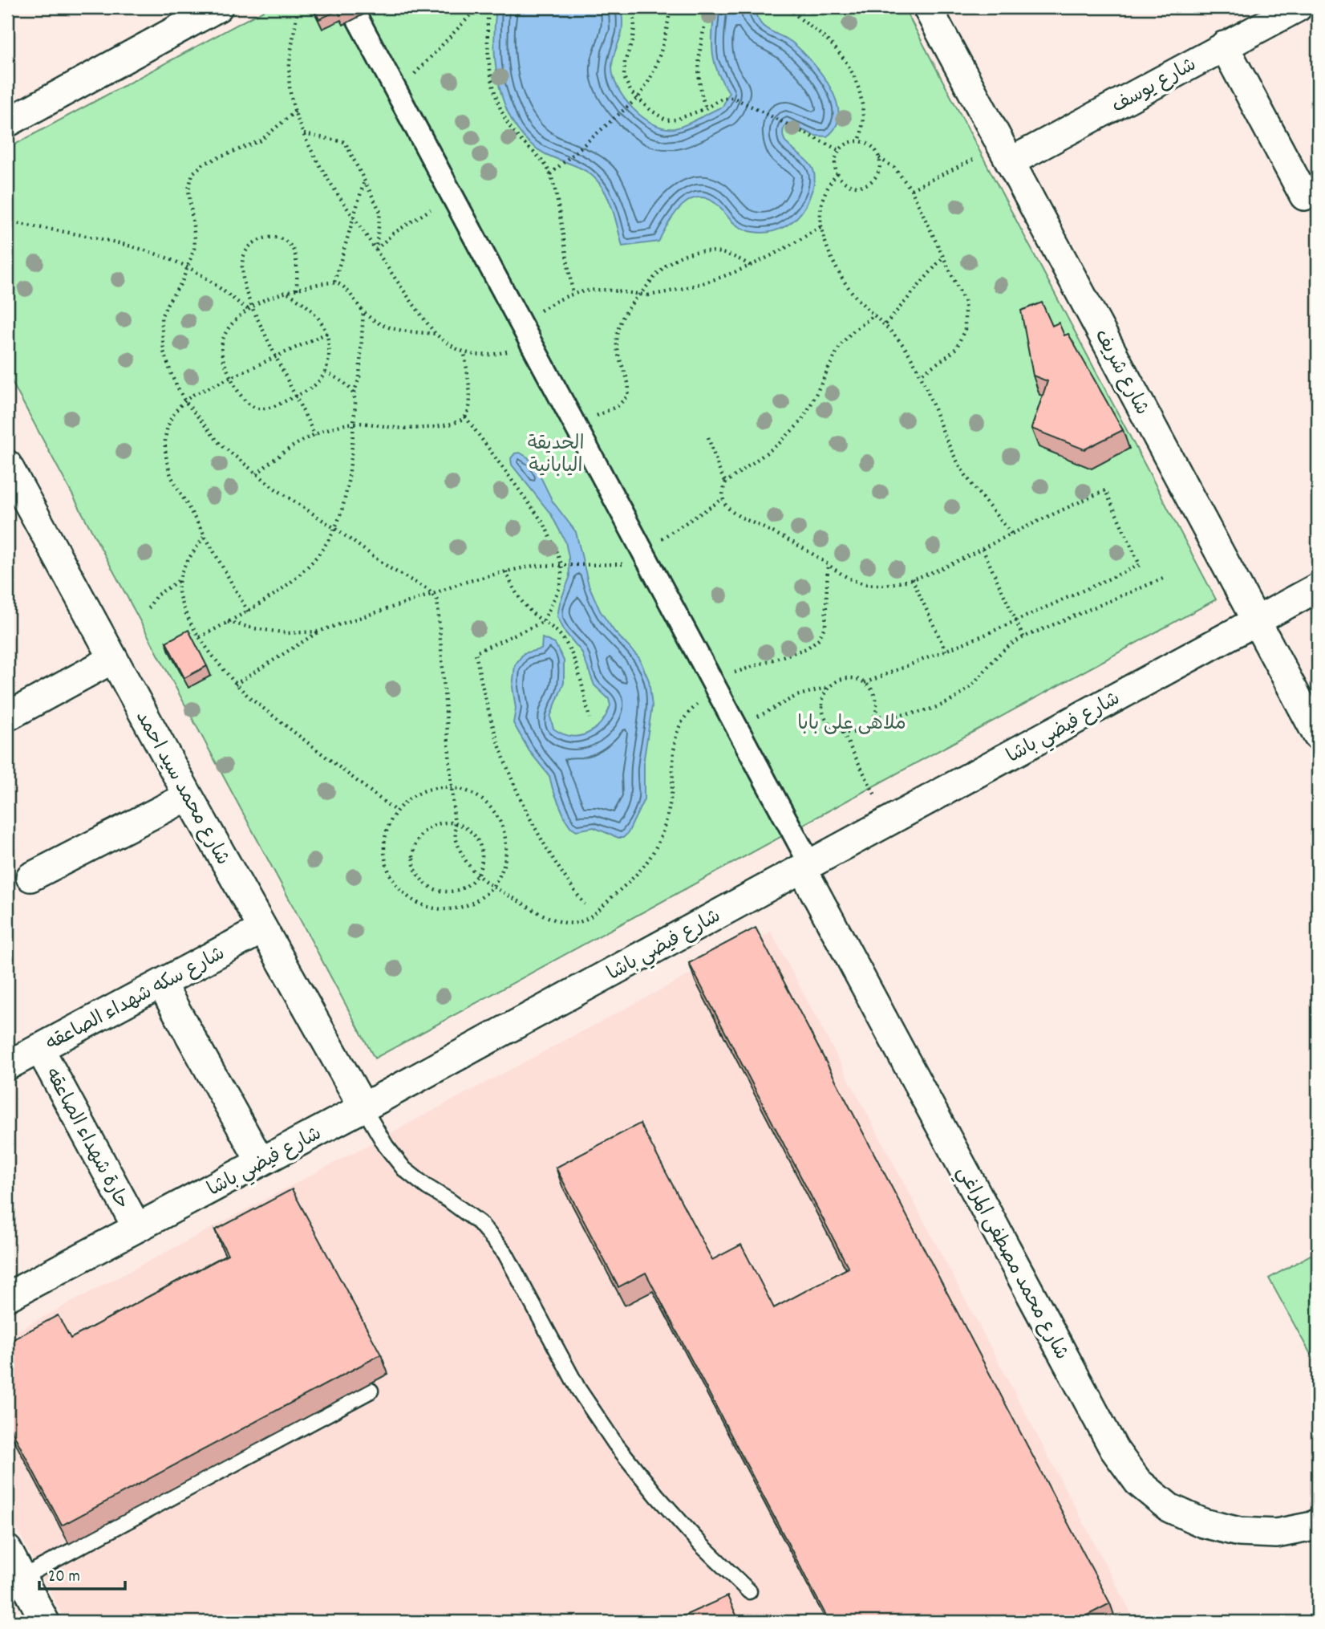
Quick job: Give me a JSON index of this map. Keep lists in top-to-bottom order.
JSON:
{
  "streets": {
    "street": [
      "شارع يوسف",
      "شارع شريف",
      "شارع فيضي باشا",
      "شارع محمد سيد احمد",
      "شارع سكه شهداء الصاعقه",
      "حارة شهداء الصاعقه",
      "شارع محمد مصطفى المراغي"
    ]
  },
  "crossings": [
    ["شارع يوسف", "شارع شريف"],
    ["شارع شريف", "شارع فيضي باشا"],
    ["شارع فيضي باشا", "شارع محمد سيد احمد"],
    ["شارع فيضي باشا", "حارة شهداء الصاعقه"],
    ["شارع فيضي باشا", "شارع محمد مصطفى المراغي"],
    ["شارع محمد سيد احمد", "شارع سكه شهداء الصاعقه"],
    ["شارع سكه شهداء الصاعقه", "حارة شهداء الصاعقه"]
  ],
  "parks": ["الحديقة اليابانية", "ملاهى على بابا"],
  "scale_bar": "20 m"
}
